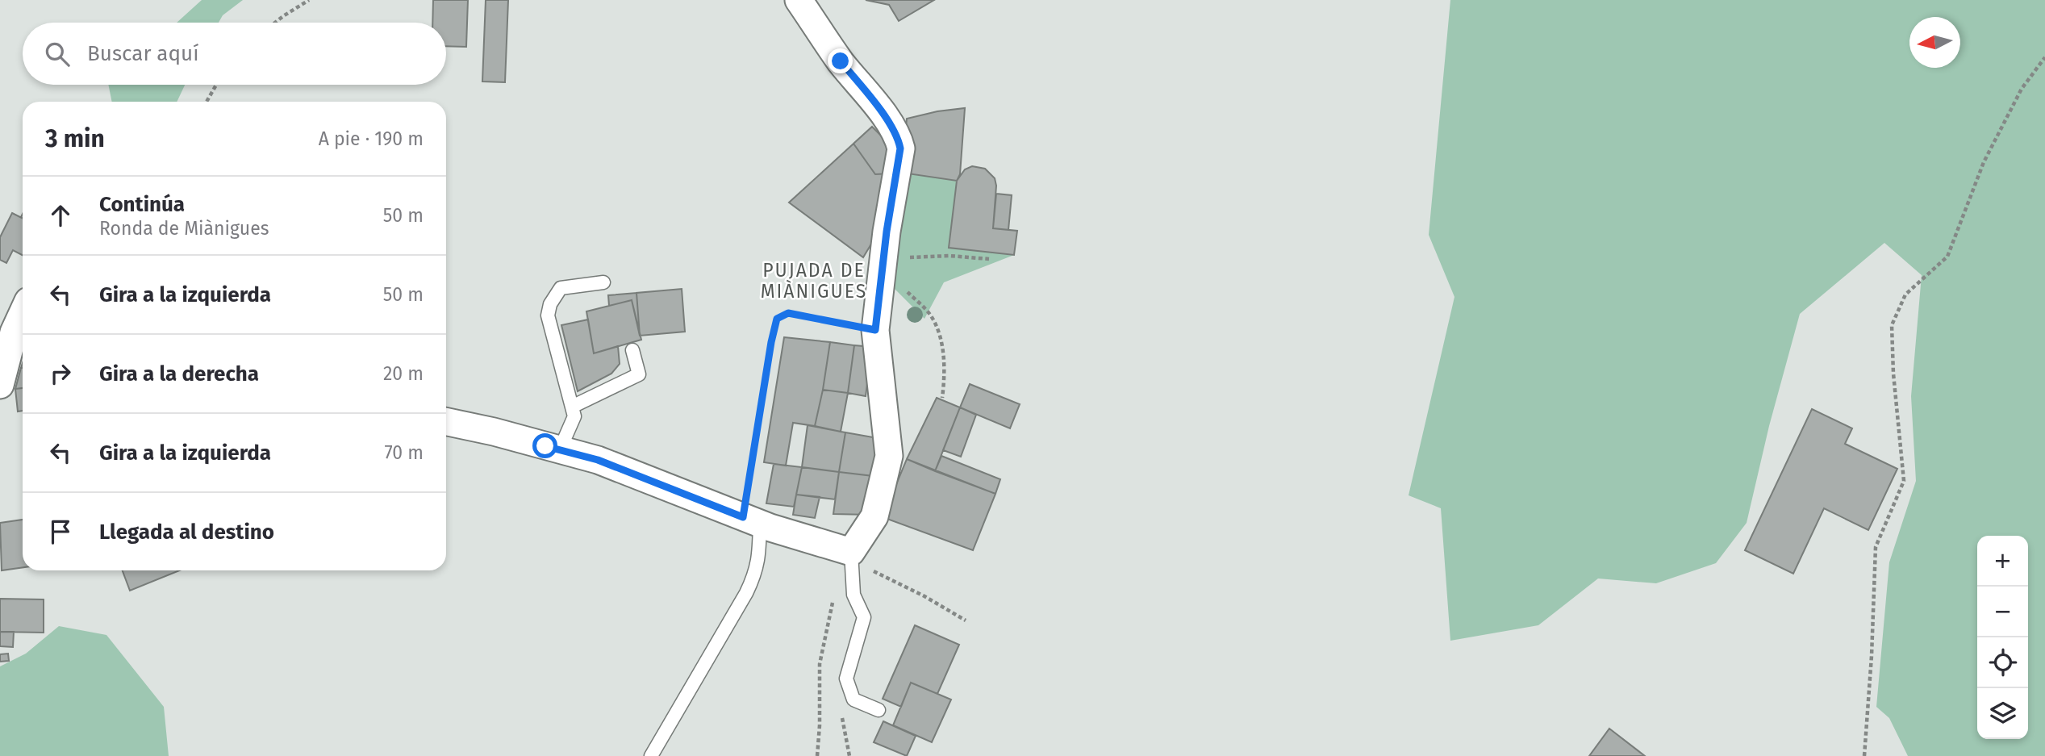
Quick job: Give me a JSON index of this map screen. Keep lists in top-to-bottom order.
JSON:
{
  "districts": ["PUJADA DE MIÀNIGUES"],
  "north": "left",
  "page": {
    "search": "Buscar aquí",
    "heading": ["3 min", "A pie · 190 m"],
    "list": [
      ["Continúa", "Ronda de Miànigues", "50 m"],
      ["Gira a la izquierda", "50 m"],
      ["Gira a la derecha", "20 m"],
      ["Gira a la izquierda", "70 m"],
      "Llegada al destino"
    ],
    "map_buttons": ["+", "−"]
  }
}
